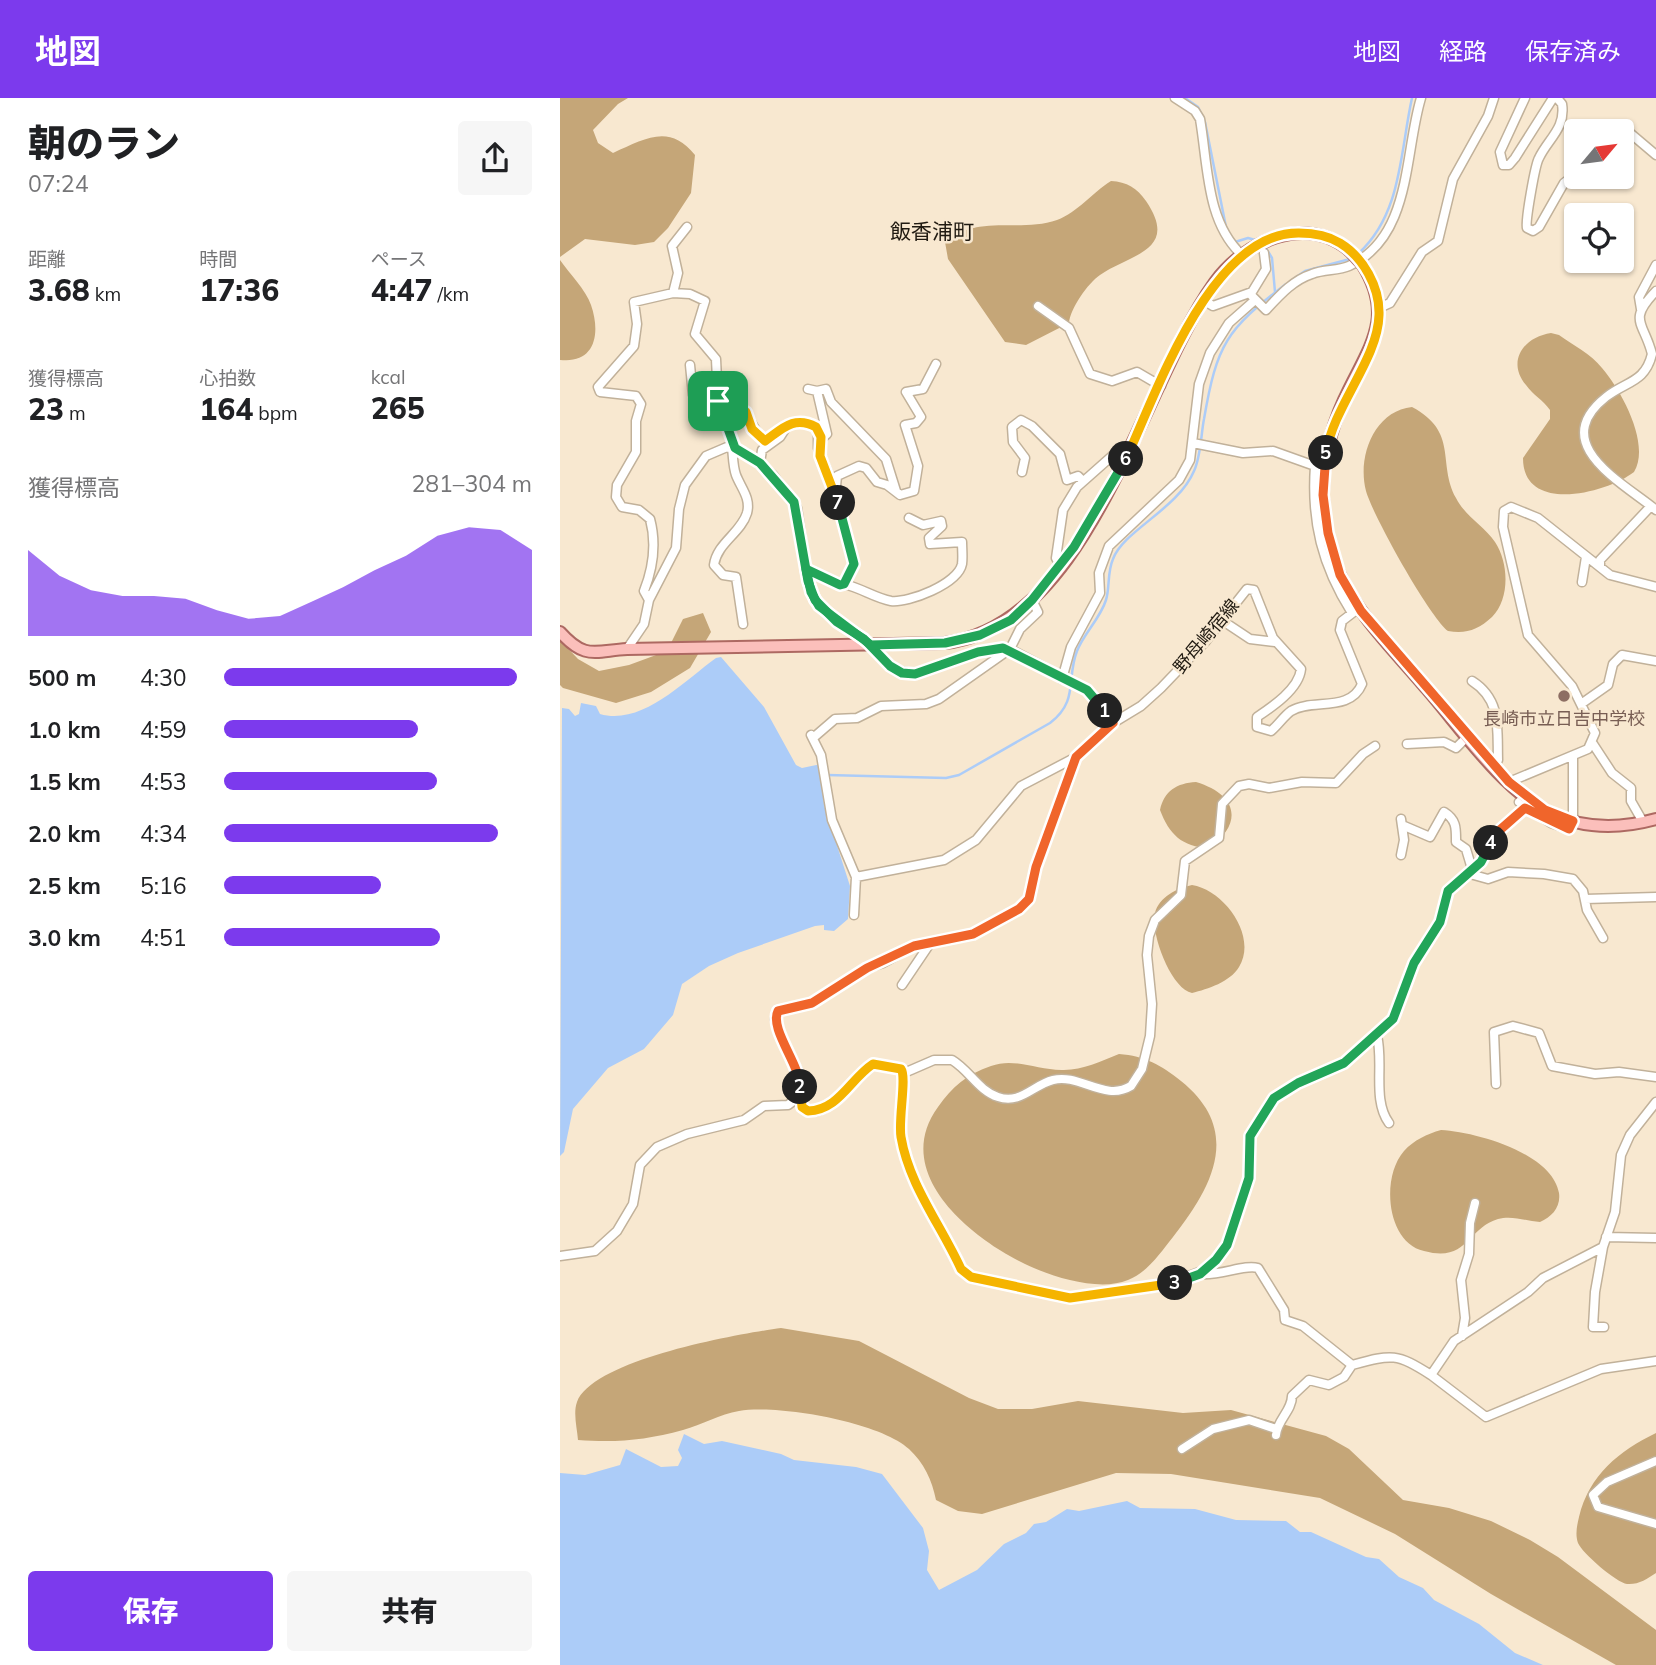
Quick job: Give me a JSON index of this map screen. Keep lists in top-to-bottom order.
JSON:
{
  "streets": {
    "street": ["野母崎宿線"]
  },
  "districts": ["飯香浦町"],
  "places": ["長崎市立日吉中学校"],
  "north": "top right",
  "page": {
    "header": "地図",
    "nav": ["地図", "経路", "保存済み"],
    "heading": ["朝のラン", "07:24"],
    "stats": [
      ["距離", "3.68 km"],
      ["時間", "17:36"],
      ["ペース", "4:47 /km"],
      ["獲得標高", "23 m"],
      ["心拍数", "164 bpm"],
      ["kcal", "265"]
    ],
    "pins": [
      "5",
      "6",
      "7",
      "1",
      "4",
      "2",
      "3"
    ],
    "chart": ["獲得標高", "281–304 m"],
    "list": [
      {
        "name": "500 m",
        "note": "4:30"
      },
      {
        "name": "1.0 km",
        "note": "4:59"
      },
      {
        "name": "1.5 km",
        "note": "4:53"
      },
      {
        "name": "2.0 km",
        "note": "4:34"
      },
      {
        "name": "2.5 km",
        "note": "5:16"
      },
      {
        "name": "3.0 km",
        "note": "4:51"
      }
    ],
    "buttons": ["保存", "共有"]
  }
}
